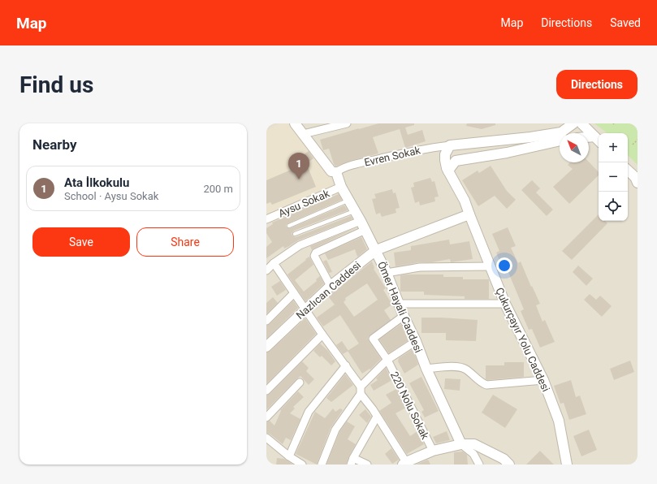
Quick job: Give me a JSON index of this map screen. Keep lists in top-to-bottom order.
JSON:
{
  "streets": {
    "street": [
      "Evren Sokak",
      "Aysu Sokak",
      "Nazlıcan Caddesi",
      "Ömer Hayali Caddesi",
      "Çukurçayır Yolu Caddesi",
      "220 Nolu Sokak"
    ]
  },
  "crossings": [
    ["Evren Sokak", "Ömer Hayali Caddesi"],
    ["Evren Sokak", "Çukurçayır Yolu Caddesi"],
    ["Aysu Sokak", "Ömer Hayali Caddesi"],
    ["Nazlıcan Caddesi", "Ömer Hayali Caddesi"],
    ["Nazlıcan Caddesi", "Çukurçayır Yolu Caddesi"],
    ["Ömer Hayali Caddesi", "220 Nolu Sokak"]
  ],
  "north": "top left",
  "page": {
    "header": "Map",
    "nav": ["Map", "Directions", "Saved"],
    "buttons": [
      "Directions",
      ["Save", "Share"]
    ],
    "title": "Find us",
    "heading": "Nearby",
    "map_buttons": ["+", "−"],
    "pins": "1",
    "list": [
      {
        "mark": "1",
        "name": "Ata İlkokulu",
        "note": "School · Aysu Sokak",
        "value": "200 m"
      }
    ]
  }
}
